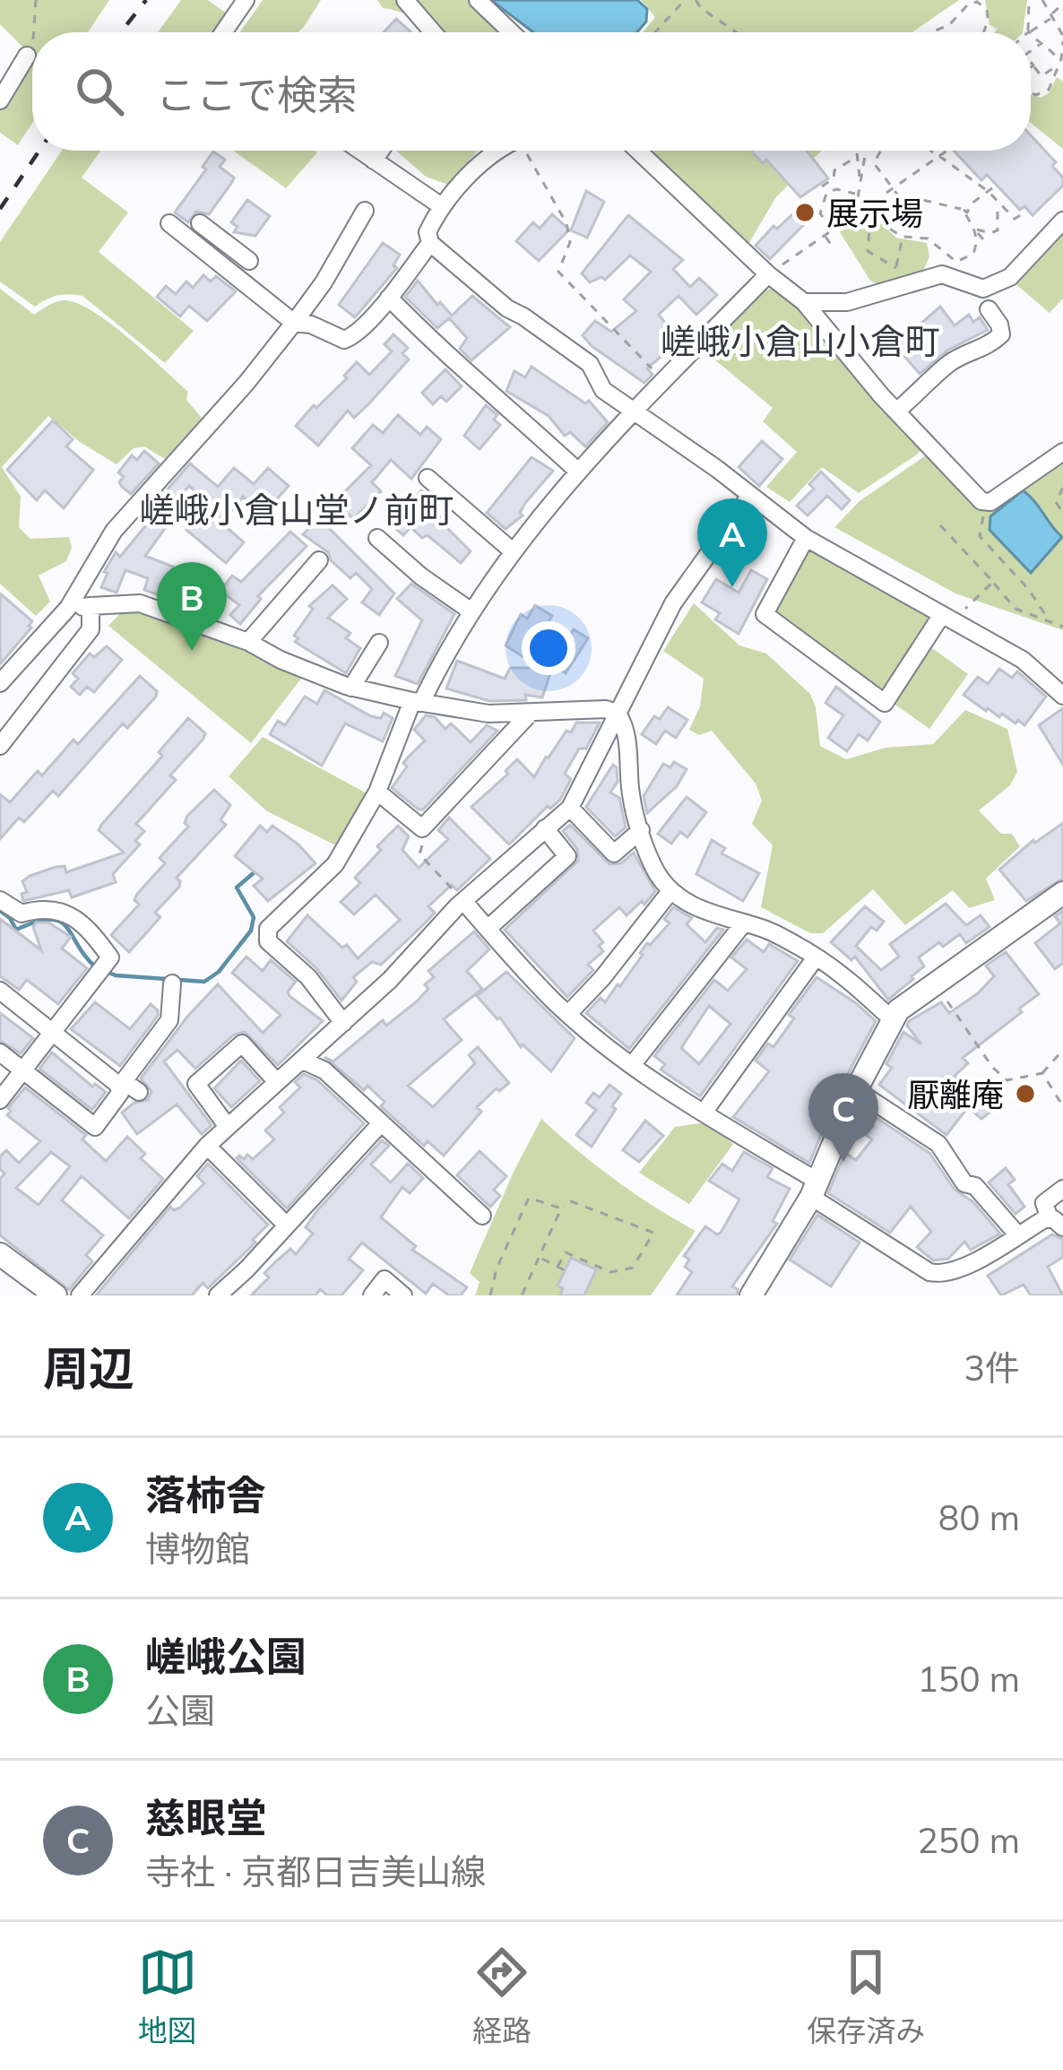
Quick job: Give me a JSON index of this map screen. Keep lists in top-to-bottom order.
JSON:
{
  "districts": ["嵯峨小倉山小倉町", "嵯峨小倉山堂ノ前町"],
  "places": ["展示場", "厭離庵"],
  "page": {
    "search": "ここで検索",
    "pins": ["A", "B", "C"],
    "heading": ["周辺", "3件"],
    "list": [
      {
        "mark": "A",
        "name": "落柿舎",
        "note": "博物館",
        "value": "80 m"
      },
      {
        "mark": "B",
        "name": "嵯峨公園",
        "note": "公園",
        "value": "150 m"
      },
      {
        "mark": "C",
        "name": "慈眼堂",
        "note": "寺社 · 京都日吉美山線",
        "value": "250 m"
      }
    ],
    "nav": ["地図", "経路", "保存済み"]
  }
}
